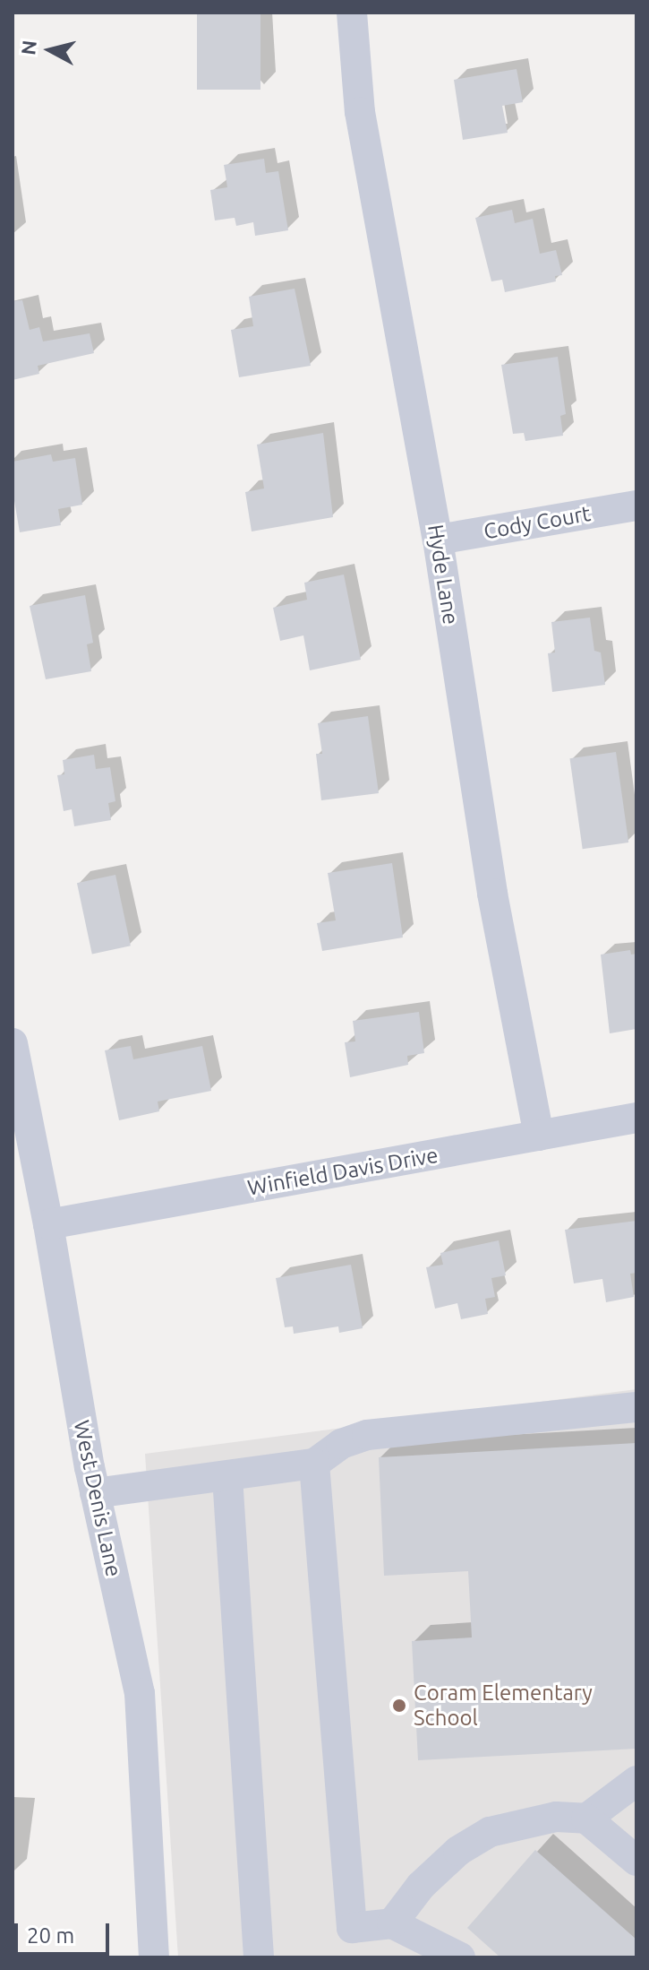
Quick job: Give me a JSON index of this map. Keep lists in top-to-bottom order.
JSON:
{
  "streets": {
    "street": [
      "Cody Court",
      "Hyde Lane",
      "Winfield Davis Drive",
      "West Denis Lane"
    ]
  },
  "crossings": [
    ["Cody Court", "Hyde Lane"],
    ["Hyde Lane", "Winfield Davis Drive"],
    ["Winfield Davis Drive", "West Denis Lane"]
  ],
  "places": ["Coram Elementary School"],
  "scale_bar": "20 m",
  "north": "left"
}
